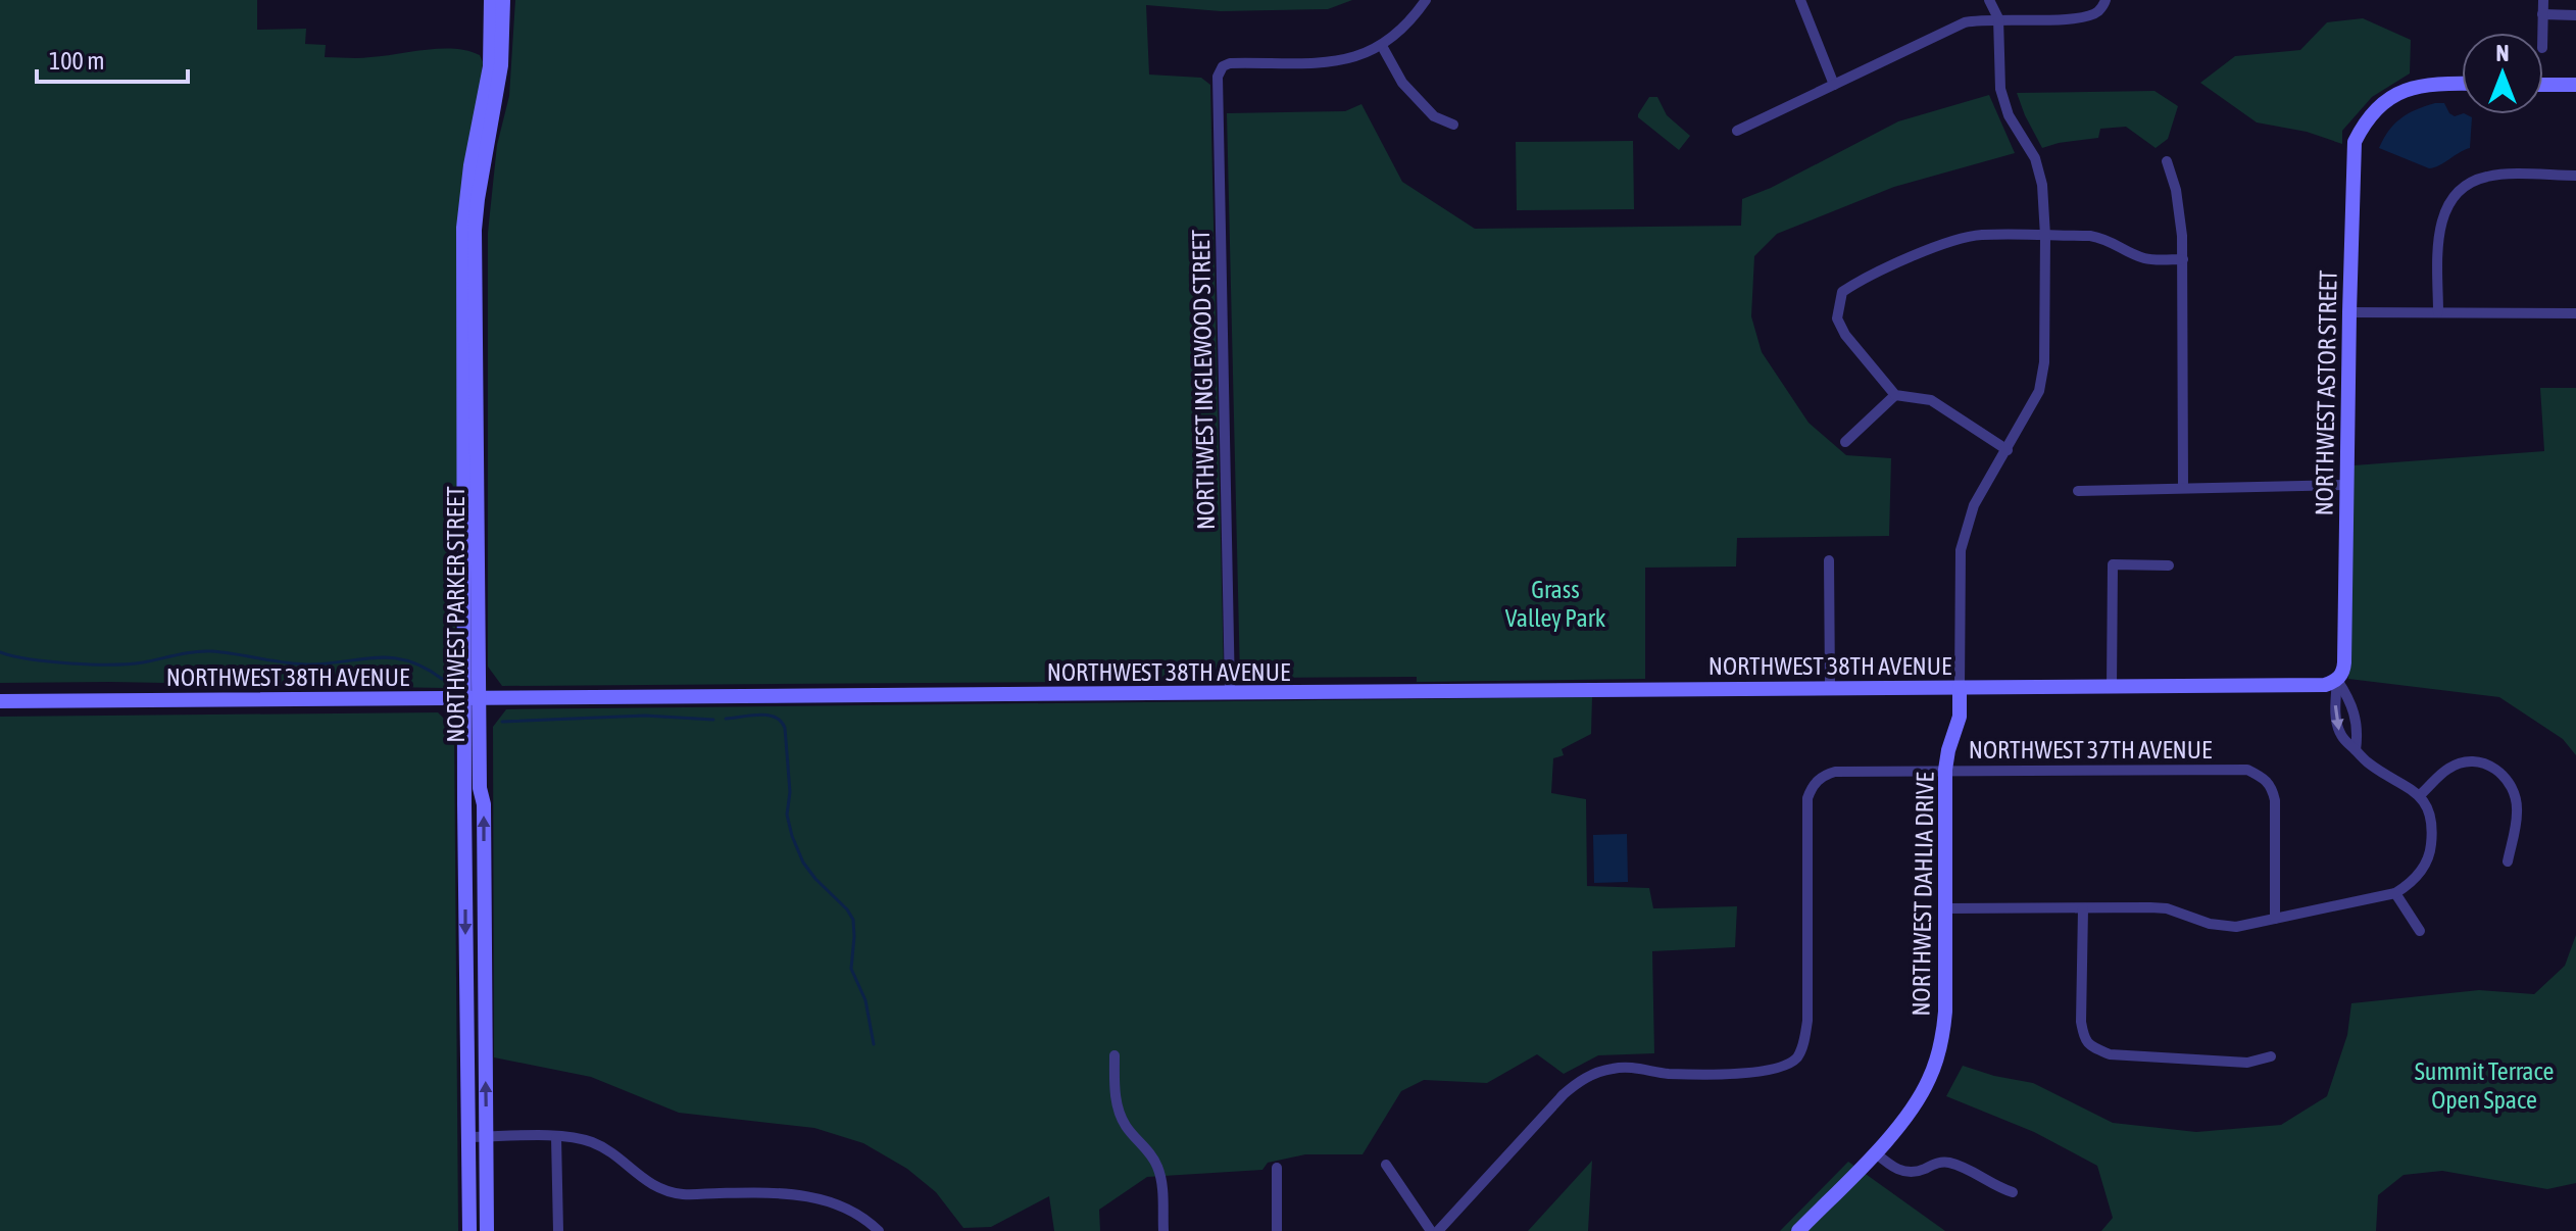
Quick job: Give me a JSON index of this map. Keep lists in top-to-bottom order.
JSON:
{
  "streets": {
    "street": [
      "NORTHWEST INGLEWOOD STREET",
      "NORTHWEST ASTOR STREET",
      "NORTHWEST PARKER STREET",
      "NORTHWEST 38TH AVENUE",
      "NORTHWEST 37TH AVENUE",
      "NORTHWEST DAHLIA DRIVE"
    ]
  },
  "crossings": [
    ["NORTHWEST INGLEWOOD STREET", "NORTHWEST 38TH AVENUE"],
    ["NORTHWEST ASTOR STREET", "NORTHWEST 38TH AVENUE"],
    ["NORTHWEST PARKER STREET", "NORTHWEST 38TH AVENUE"],
    ["NORTHWEST 38TH AVENUE", "NORTHWEST DAHLIA DRIVE"],
    ["NORTHWEST 37TH AVENUE", "NORTHWEST DAHLIA DRIVE"]
  ],
  "parks": ["Grass Valley Park", "Summit Terrace Open Space"],
  "scale_bar": "100 m",
  "north": "top"
}
